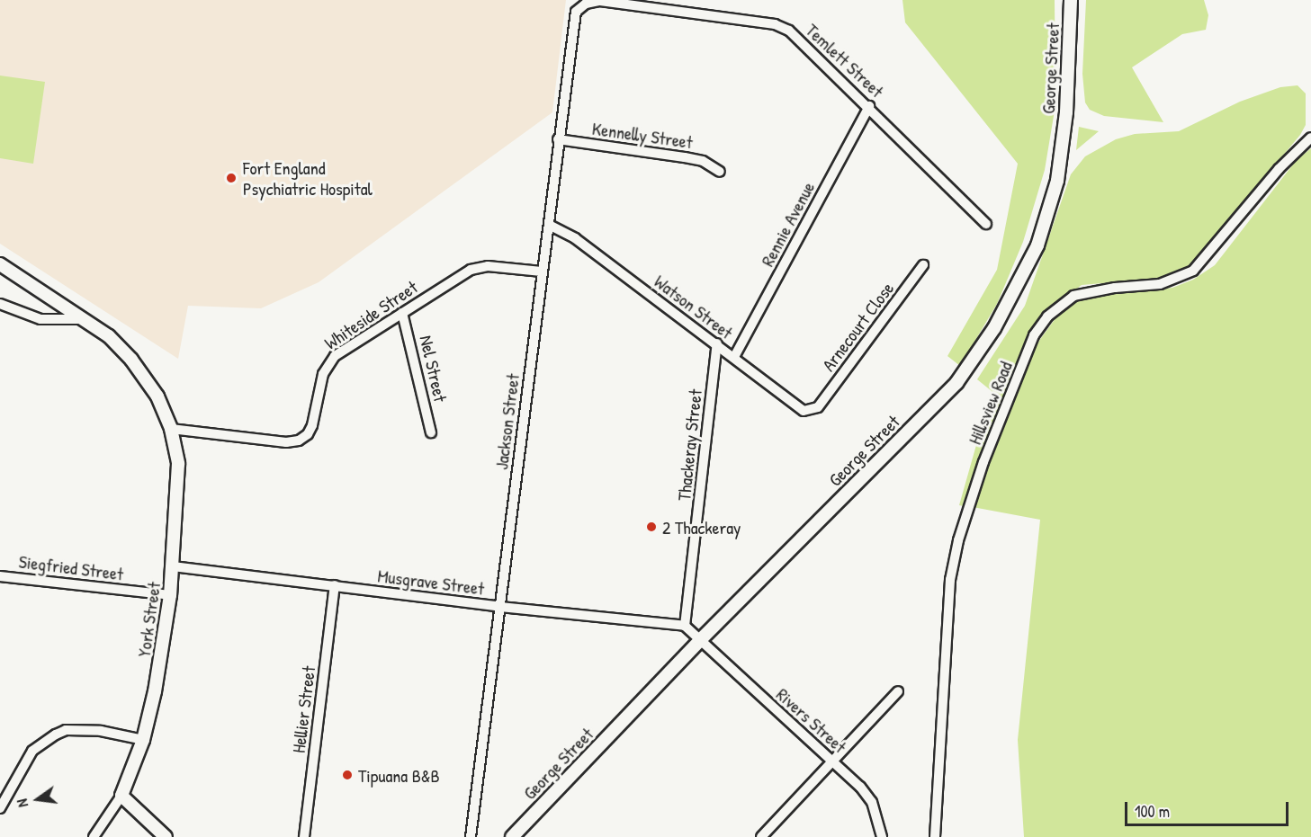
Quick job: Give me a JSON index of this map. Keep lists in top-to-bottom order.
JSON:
{
  "streets": {
    "main road": ["George Street", "York Street"],
    "street": [
      "Temlett Street",
      "Kennelly Street",
      "Rennie Avenue",
      "Watson Street",
      "Whiteside Street",
      "Arnecourt Close",
      "Nel Street",
      "Hillsview Road",
      "Jackson Street",
      "Thackeray Street",
      "Siegfried Street",
      "Musgrave Street",
      "Hellier Street",
      "Rivers Street"
    ]
  },
  "crossings": [
    ["Temlett Street", "Rennie Avenue"],
    ["Temlett Street", "Jackson Street"],
    ["George Street", "Rivers Street"],
    ["Kennelly Street", "Jackson Street"],
    ["Rennie Avenue", "Watson Street"],
    ["Watson Street", "Arnecourt Close"],
    ["Watson Street", "Jackson Street"],
    ["Watson Street", "Thackeray Street"],
    ["Whiteside Street", "Nel Street"],
    ["Whiteside Street", "Jackson Street"],
    ["Whiteside Street", "York Street"],
    ["Jackson Street", "Musgrave Street"],
    ["Thackeray Street", "Musgrave Street"],
    ["Siegfried Street", "York Street"],
    ["Musgrave Street", "York Street"],
    ["Musgrave Street", "Hellier Street"]
  ],
  "places": ["Fort England Psychiatric Hospital", "2 Thackeray", "Tipuana B&B"],
  "scale_bar": "100 m",
  "north": "left"
}
